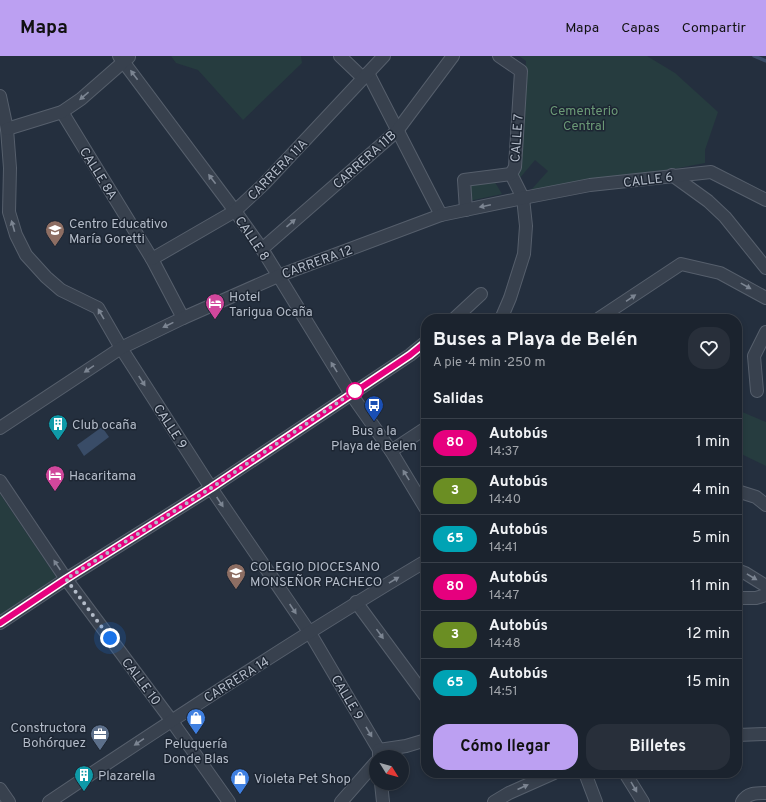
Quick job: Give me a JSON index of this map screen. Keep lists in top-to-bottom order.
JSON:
{
  "streets": {
    "street": [
      "CALLE 7",
      "CARRERA 11B",
      "CARRERA 11A",
      "CALLE 8A",
      "CALLE 6",
      "CALLE 8",
      "CARRERA 12",
      "CALLE 9",
      "CARRERA 14",
      "CALLE 10"
    ]
  },
  "crossings": [
    ["CALLE 7", "CALLE 6"],
    ["CALLE 7", "CARRERA 12"],
    ["CARRERA 11B", "CALLE 8"],
    ["CARRERA 11A", "CALLE 8A"],
    ["CARRERA 11A", "CALLE 8"],
    ["CALLE 8A", "CARRERA 12"],
    ["CALLE 6", "CARRERA 12"],
    ["CALLE 8", "CARRERA 12"],
    ["CARRERA 12", "CALLE 9"],
    ["CALLE 9", "CARRERA 14"],
    ["CARRERA 14", "CALLE 10"]
  ],
  "one_way": ["CARRERA 11B", "CALLE 8", "CARRERA 12"],
  "parks": ["Cementerio Central"],
  "places": {
    "school or university": ["Centro Educativo María Goretti", "COLEGIO DIOCESANO MONSEÑOR PACHECO"],
    "hotel": ["Hotel Tarigua Ocaña", "Hacaritama"],
    "bus stop": ["Bus a la Playa de Belen"],
    "building": ["Club ocaña", "Plazarella"],
    "shop": ["Peluquería Donde Blas", "Violeta Pet Shop"],
    "office": ["Constructora Bohórquez"]
  },
  "lines": ["bus line 80"],
  "north": "bottom right",
  "page": {
    "header": "Mapa",
    "nav": ["Mapa", "Capas", "Compartir"],
    "heading": [
      ["Buses a Playa de Belén", "A pie · 4 min · 250 m"],
      "Salidas"
    ],
    "list": [
      {
        "mark": "80",
        "name": "Autobús",
        "note": "14:37",
        "value": "1 min"
      },
      {
        "mark": "3",
        "name": "Autobús",
        "note": "14:40",
        "value": "4 min"
      },
      {
        "mark": "65",
        "name": "Autobús",
        "note": "14:41",
        "value": "5 min"
      },
      {
        "mark": "80",
        "name": "Autobús",
        "note": "14:47",
        "value": "11 min"
      },
      {
        "mark": "3",
        "name": "Autobús",
        "note": "14:48",
        "value": "12 min"
      },
      {
        "mark": "65",
        "name": "Autobús",
        "note": "14:51",
        "value": "15 min"
      }
    ],
    "buttons": ["Cómo llegar", "Billetes"]
  }
}
